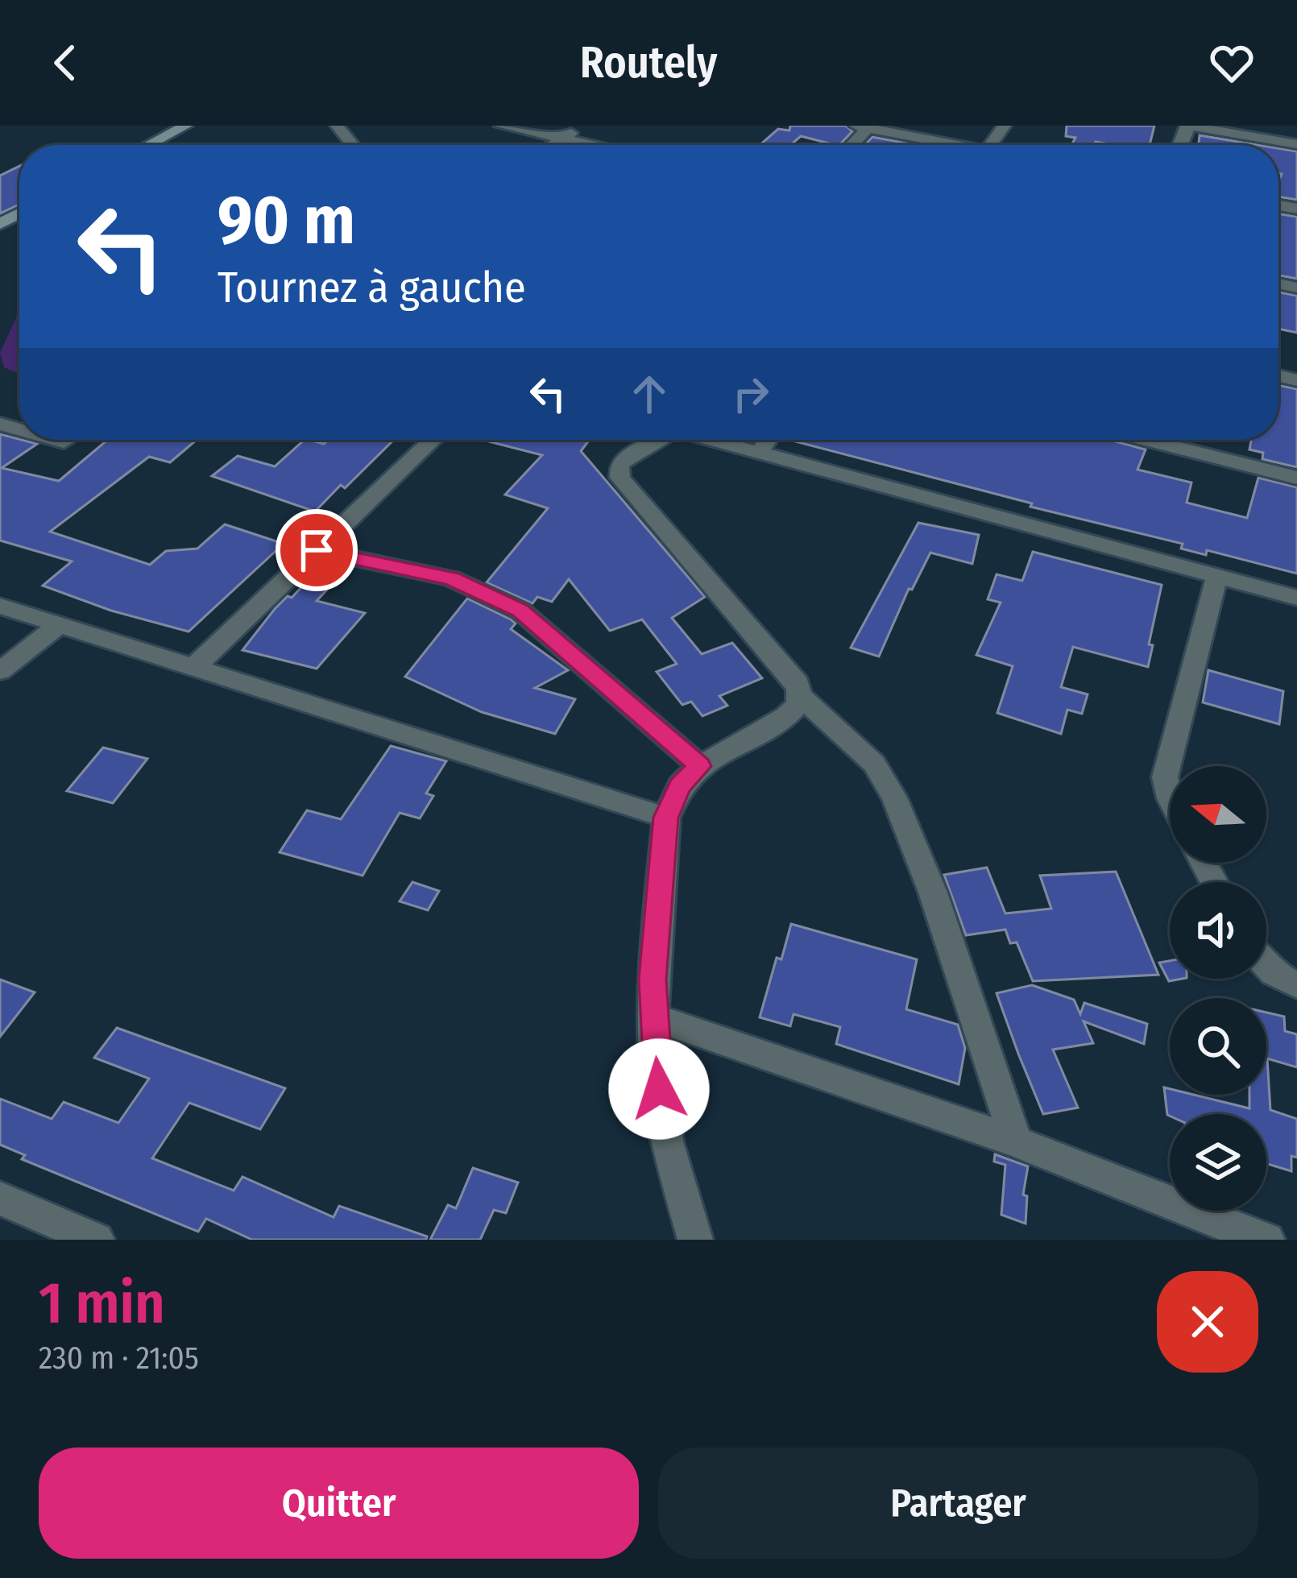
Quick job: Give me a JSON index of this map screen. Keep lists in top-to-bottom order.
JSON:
{
  "north": "left",
  "page": {
    "header": "Routely",
    "turn": ["90 m", "Tournez à gauche"],
    "heading": ["1 min", "230 m · 21:05"],
    "buttons": ["Quitter", "Partager"]
  }
}
